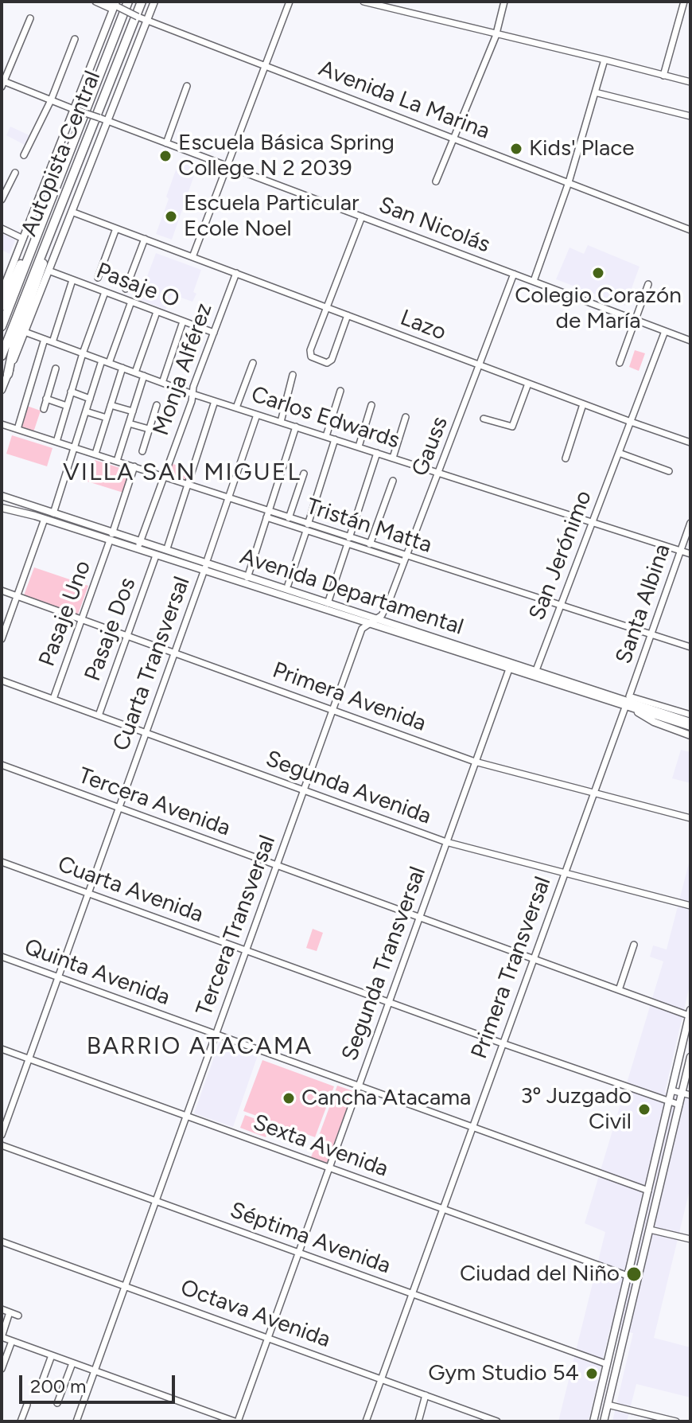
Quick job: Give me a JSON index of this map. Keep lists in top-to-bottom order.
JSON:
{
  "streets": {
    "highway": ["Autopista Central"],
    "main road": ["Avenida Departamental"],
    "street": [
      "Avenida La Marina",
      "San Nicolás",
      "Pasaje O",
      "Lazo",
      "Monja Alférez",
      "Carlos Edwards",
      "Gauss",
      "Tristán Matta",
      "San Jerónimo",
      "Santa Albina",
      "Pasaje Uno",
      "Pasaje Dos",
      "Cuarta Transversal",
      "Primera Avenida",
      "Segunda Avenida",
      "Tercera Avenida",
      "Cuarta Avenida",
      "Tercera Transversal",
      "Segunda Transversal",
      "Primera Transversal",
      "Quinta Avenida",
      "Sexta Avenida",
      "Séptima Avenida",
      "Octava Avenida"
    ]
  },
  "crossings": [
    ["San Nicolás", "Gauss"],
    ["San Nicolás", "San Jerónimo"],
    ["Pasaje O", "Monja Alférez"],
    ["Lazo", "Monja Alférez"],
    ["Lazo", "Gauss"],
    ["Lazo", "San Jerónimo"],
    ["Monja Alférez", "Carlos Edwards"],
    ["Monja Alférez", "Tristán Matta"],
    ["Monja Alférez", "Avenida Departamental"],
    ["Carlos Edwards", "Gauss"],
    ["Carlos Edwards", "San Jerónimo"],
    ["Carlos Edwards", "Santa Albina"],
    ["Carlos Edwards", "Cuarta Transversal"],
    ["Gauss", "Tristán Matta"],
    ["Gauss", "Avenida Departamental"],
    ["Tristán Matta", "San Jerónimo"],
    ["Tristán Matta", "Santa Albina"],
    ["Tristán Matta", "Pasaje Uno"],
    ["Tristán Matta", "Cuarta Transversal"],
    ["San Jerónimo", "Avenida Departamental"],
    ["Avenida Departamental", "Pasaje Uno"],
    ["Avenida Departamental", "Pasaje Dos"],
    ["Avenida Departamental", "Cuarta Transversal"],
    ["Avenida Departamental", "Tercera Transversal"],
    ["Avenida Departamental", "Segunda Transversal"],
    ["Avenida Departamental", "Primera Transversal"],
    ["Pasaje Uno", "Primera Avenida"],
    ["Pasaje Uno", "Segunda Avenida"],
    ["Pasaje Dos", "Primera Avenida"],
    ["Pasaje Dos", "Segunda Avenida"],
    ["Cuarta Transversal", "Primera Avenida"],
    ["Cuarta Transversal", "Segunda Avenida"],
    ["Cuarta Transversal", "Tercera Avenida"],
    ["Cuarta Transversal", "Cuarta Avenida"],
    ["Cuarta Transversal", "Quinta Avenida"],
    ["Cuarta Transversal", "Sexta Avenida"],
    ["Primera Avenida", "Tercera Transversal"],
    ["Primera Avenida", "Segunda Transversal"],
    ["Primera Avenida", "Primera Transversal"],
    ["Segunda Avenida", "Tercera Transversal"],
    ["Segunda Avenida", "Segunda Transversal"],
    ["Segunda Avenida", "Primera Transversal"],
    ["Tercera Avenida", "Tercera Transversal"],
    ["Tercera Avenida", "Segunda Transversal"],
    ["Tercera Avenida", "Primera Transversal"],
    ["Cuarta Avenida", "Tercera Transversal"],
    ["Cuarta Avenida", "Segunda Transversal"],
    ["Cuarta Avenida", "Primera Transversal"],
    ["Tercera Transversal", "Quinta Avenida"],
    ["Tercera Transversal", "Sexta Avenida"],
    ["Tercera Transversal", "Séptima Avenida"],
    ["Tercera Transversal", "Octava Avenida"],
    ["Segunda Transversal", "Quinta Avenida"],
    ["Segunda Transversal", "Sexta Avenida"],
    ["Segunda Transversal", "Séptima Avenida"],
    ["Segunda Transversal", "Octava Avenida"],
    ["Primera Transversal", "Quinta Avenida"],
    ["Primera Transversal", "Sexta Avenida"],
    ["Primera Transversal", "Séptima Avenida"],
    ["Primera Transversal", "Octava Avenida"]
  ],
  "districts": ["VILLA SAN MIGUEL", "BARRIO ATACAMA"],
  "places": [
    "Kids' Place",
    "Escuela Básica Spring College N 2 2039",
    "Escuela Particular Ecole Noel",
    "Colegio Corazón de María",
    "Cancha Atacama",
    "3º Juzgado Civil",
    "Ciudad del Niño",
    "Gym Studio 54"
  ],
  "scale_bar": "200 m"
}
